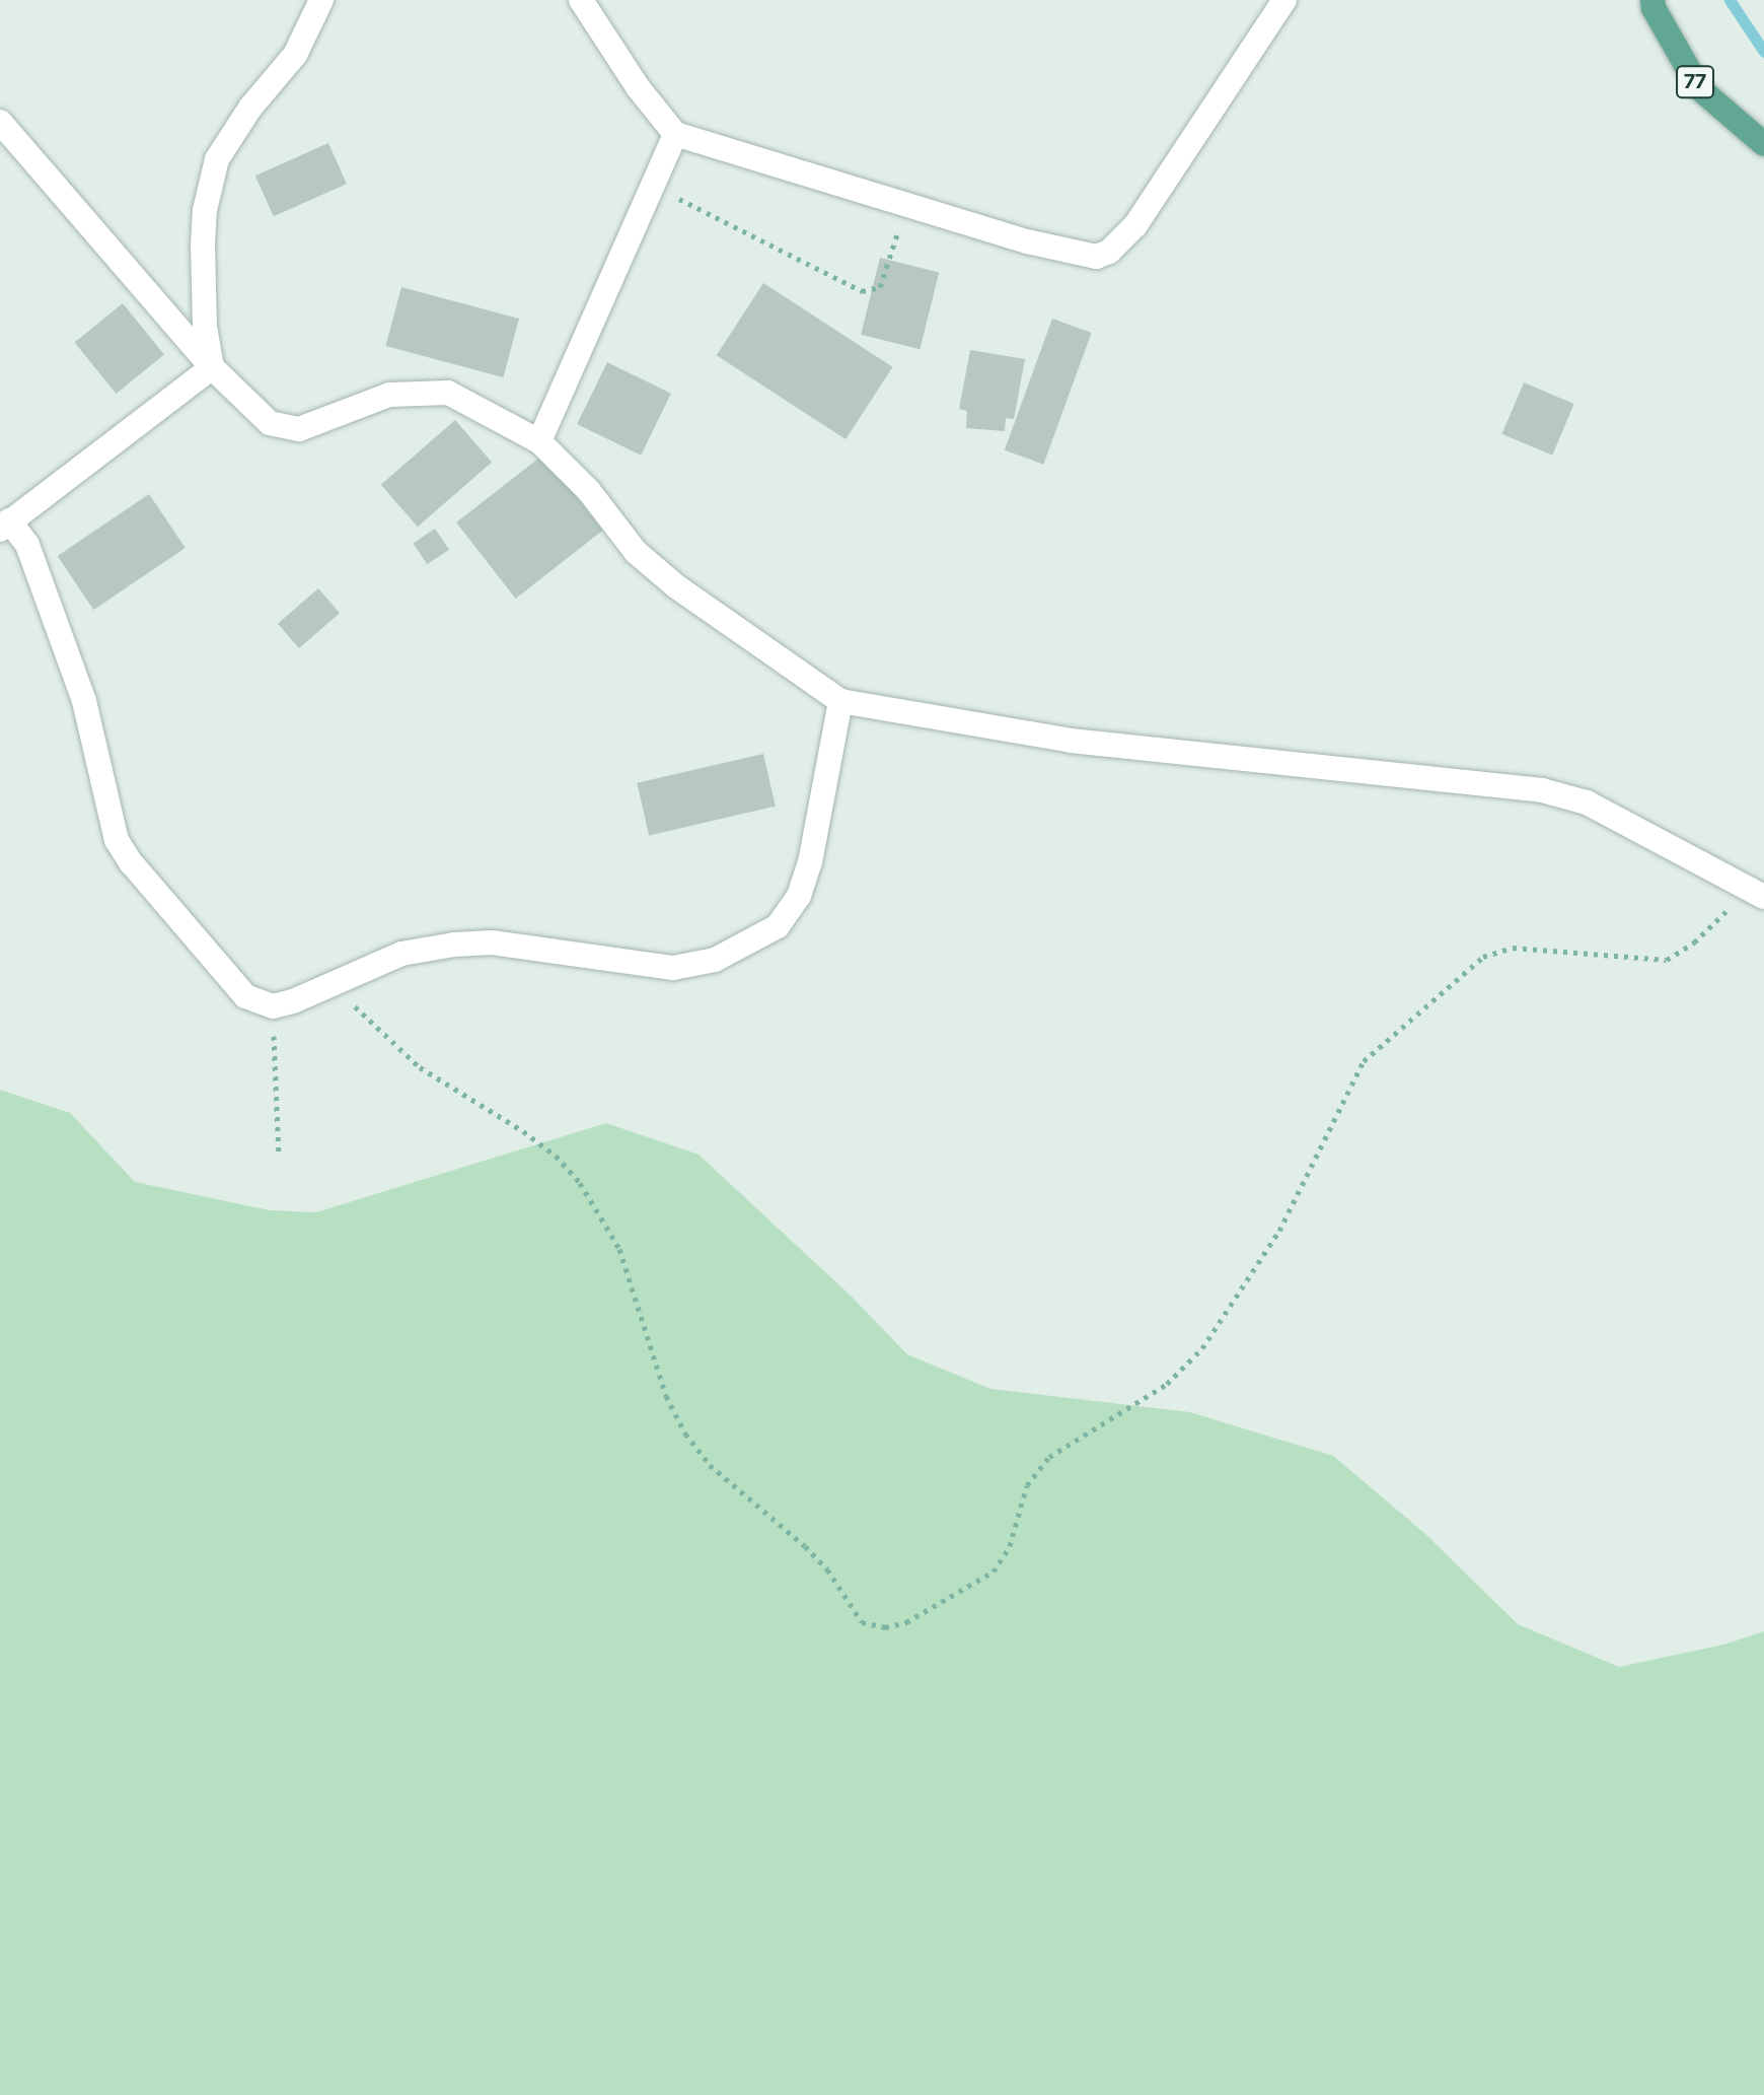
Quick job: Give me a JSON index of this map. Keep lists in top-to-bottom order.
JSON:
{
  "streets": {
    "main road": ["77"]
  }
}
